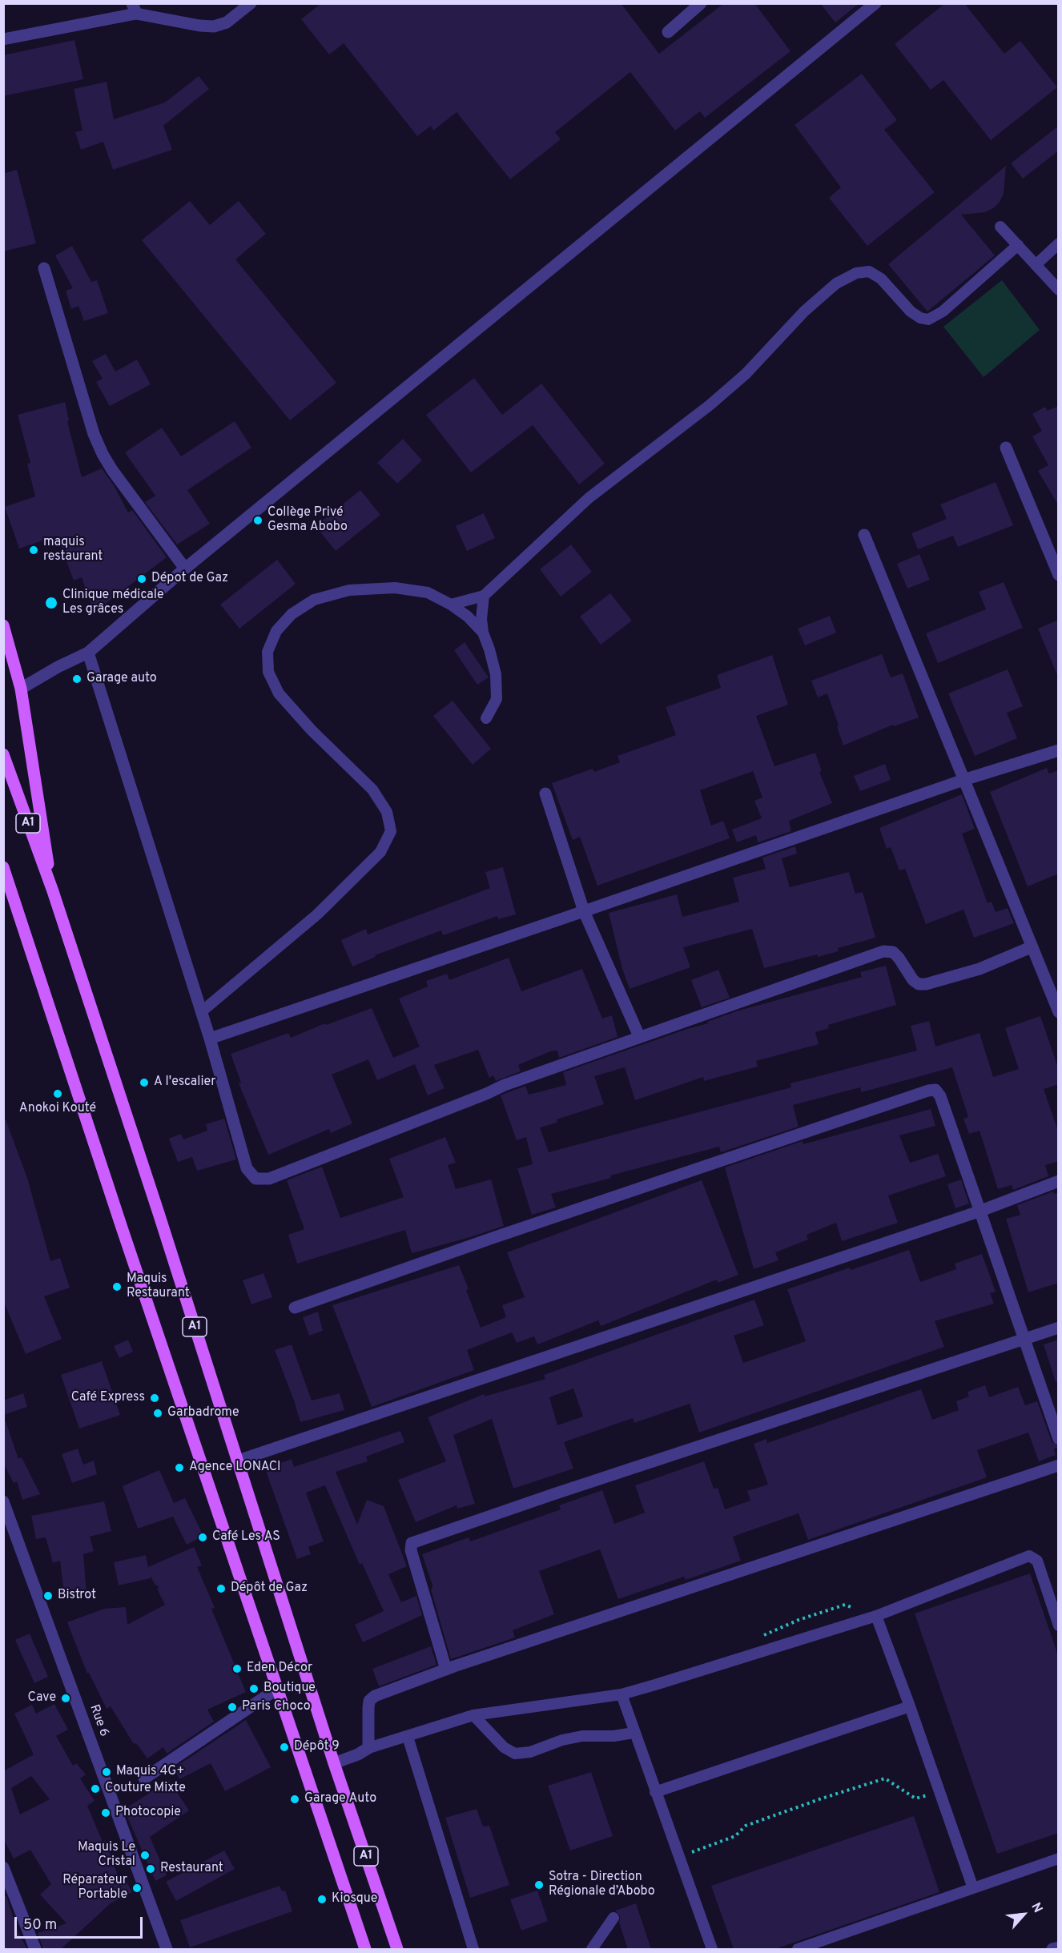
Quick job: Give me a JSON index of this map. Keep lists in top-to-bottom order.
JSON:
{
  "streets": {
    "main road": ["A1"],
    "street": ["Rue 6"]
  },
  "places": [
    "Collège Privé Gesma Abobo",
    "maquis restaurant",
    "Dépot de Gaz",
    "Clinique médicale Les grâces",
    "Garage auto",
    "A l'escalier",
    "Anokoi Kouté",
    "Maquis Restaurant",
    "Café Express",
    "Garbadrome",
    "Agence LONACI",
    "Café Les AS",
    "Dépôt de Gaz",
    "Bistrot",
    "Eden Décor",
    "Boutique",
    "Cave",
    "Paris Choco",
    "Dépôt 9",
    "Maquis 4G+",
    "Couture Mixte",
    "Garage Auto",
    "Photocopie",
    "Maquis Le Cristal",
    "Restaurant",
    "Sotra - Direction Régionale d’Abobo",
    "Réparateur Portable",
    "Kiosque"
  ],
  "scale_bar": "50 m",
  "north": "top right"
}
